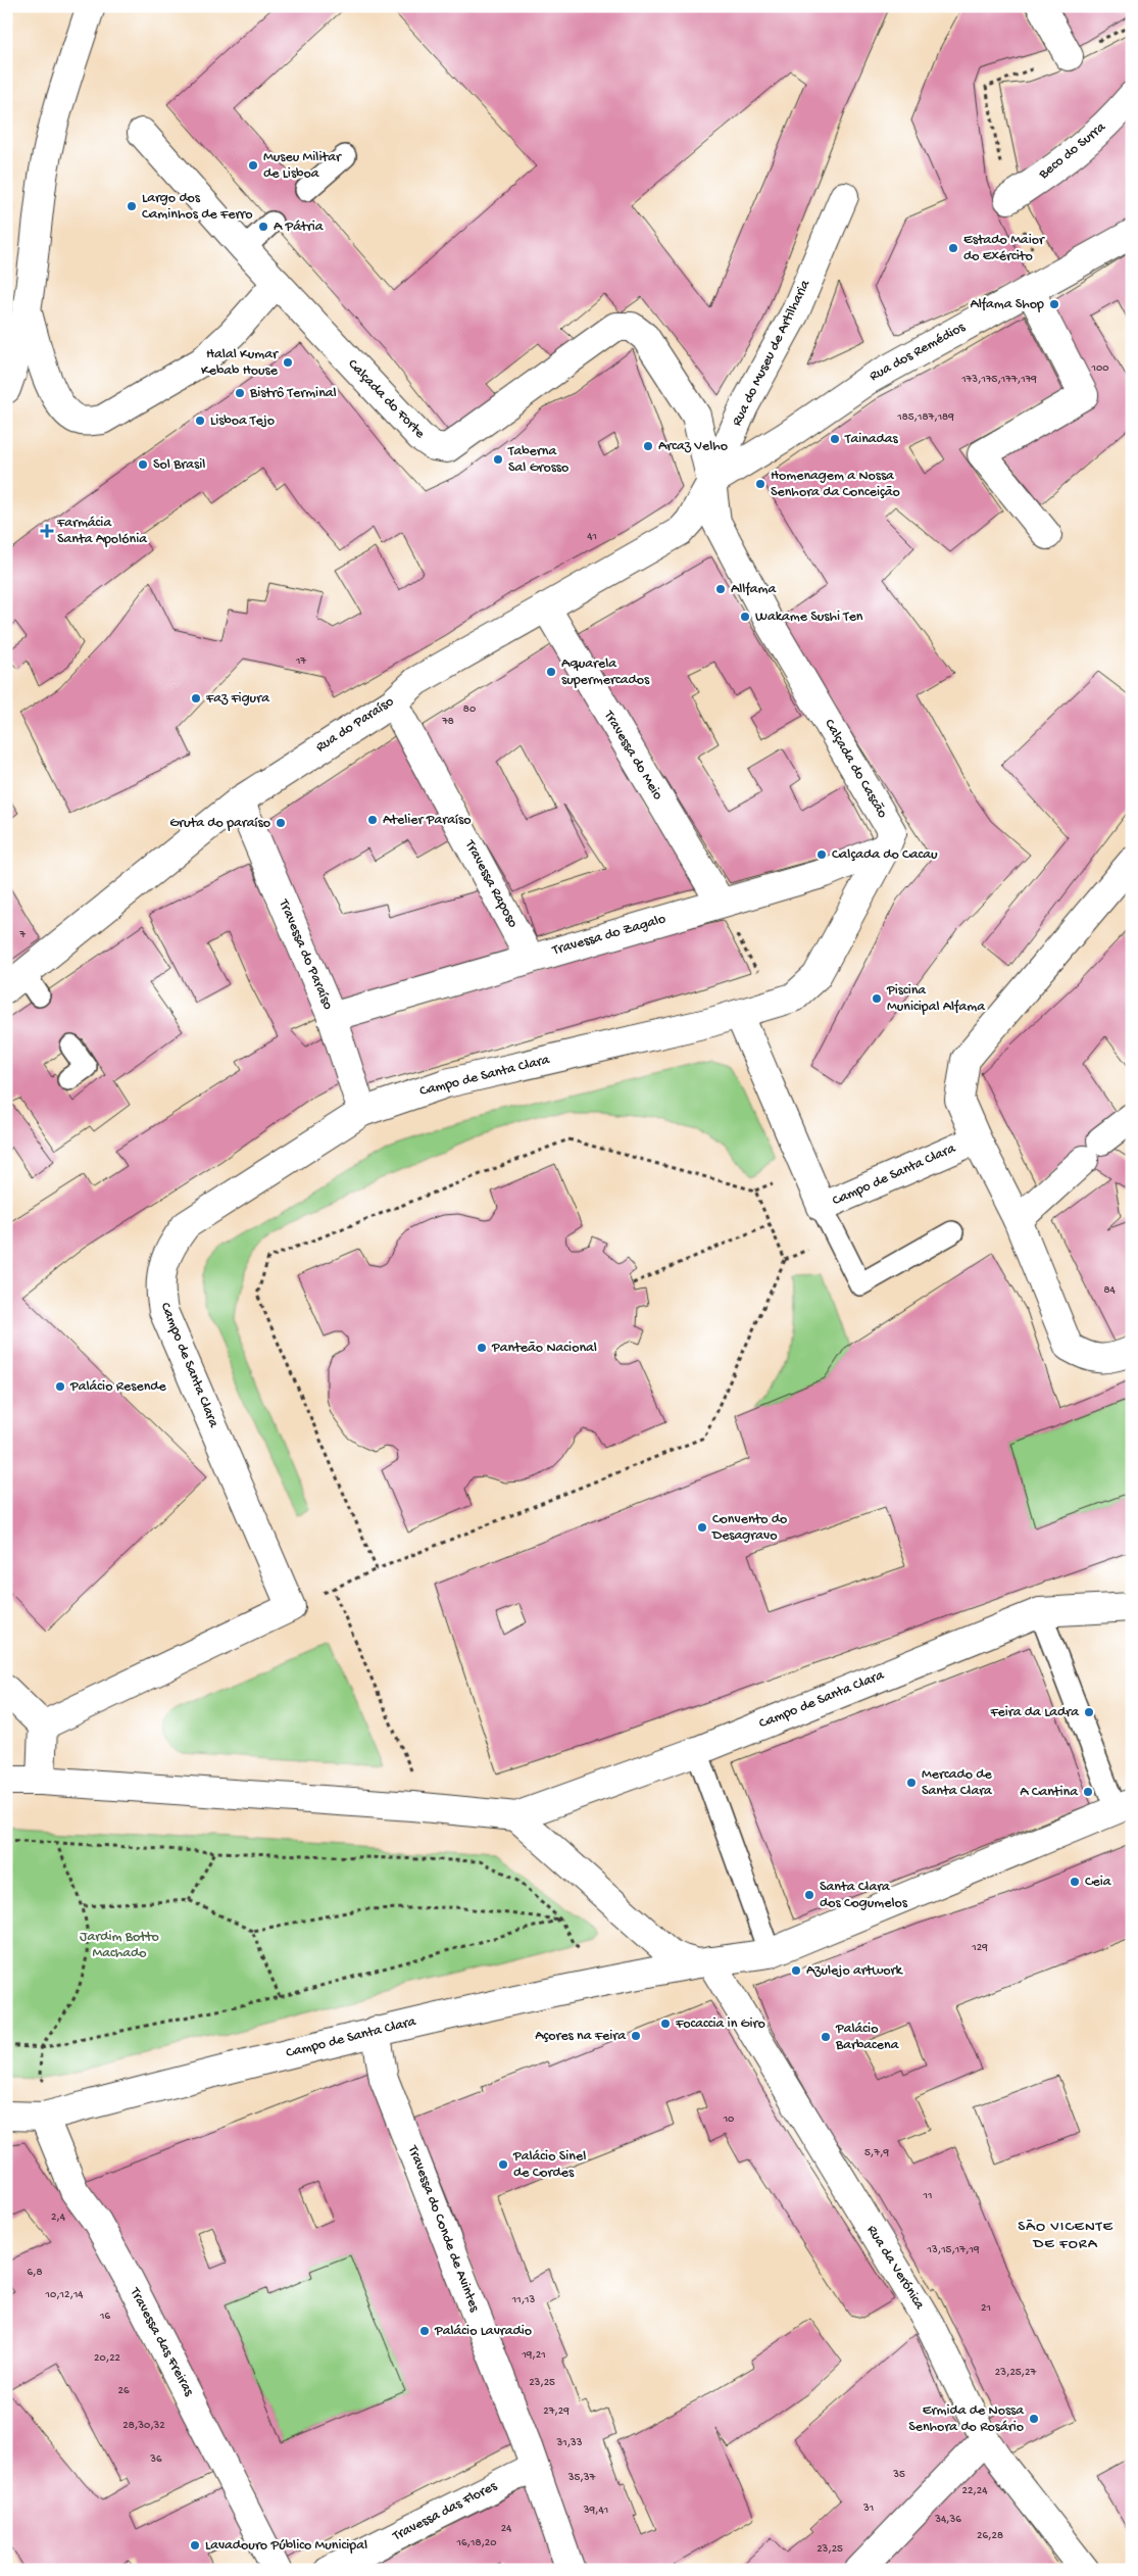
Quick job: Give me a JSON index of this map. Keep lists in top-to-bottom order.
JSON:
{
  "streets": {
    "street": [
      "Beco do Surra",
      "Rua dos Remédios",
      "Rua do Museu de Artilharia",
      "Calçada do Forte",
      "Rua do Paraíso",
      "Travessa do Meio",
      "Calçada do Cascão",
      "Travessa Raposo",
      "Travessa do Zagalo",
      "Travessa do Paraíso",
      "Campo de Santa Clara",
      "Travessa do Conde de Avintes",
      "Rua da Verónica",
      "Travessa das Freiras",
      "Travessa das Flores"
    ]
  },
  "crossings": [
    ["Rua dos Remédios", "Rua do Museu de Artilharia"],
    ["Rua dos Remédios", "Calçada do Forte"],
    ["Rua dos Remédios", "Rua do Paraíso"],
    ["Rua dos Remédios", "Calçada do Cascão"],
    ["Rua do Museu de Artilharia", "Calçada do Forte"],
    ["Rua do Museu de Artilharia", "Rua do Paraíso"],
    ["Rua do Museu de Artilharia", "Calçada do Cascão"],
    ["Calçada do Forte", "Rua do Paraíso"],
    ["Calçada do Forte", "Calçada do Cascão"],
    ["Rua do Paraíso", "Travessa do Meio"],
    ["Rua do Paraíso", "Calçada do Cascão"],
    ["Rua do Paraíso", "Travessa Raposo"],
    ["Rua do Paraíso", "Travessa do Paraíso"],
    ["Travessa do Meio", "Travessa do Zagalo"],
    ["Calçada do Cascão", "Travessa do Zagalo"],
    ["Calçada do Cascão", "Campo de Santa Clara"],
    ["Travessa Raposo", "Travessa do Zagalo"],
    ["Travessa do Zagalo", "Travessa do Paraíso"],
    ["Travessa do Paraíso", "Campo de Santa Clara"],
    ["Campo de Santa Clara", "Travessa do Conde de Avintes"],
    ["Campo de Santa Clara", "Rua da Verónica"],
    ["Campo de Santa Clara", "Travessa das Freiras"],
    ["Travessa do Conde de Avintes", "Travessa das Flores"]
  ],
  "districts": ["SÃO VICENTE DE FORA"],
  "parks": ["Jardim Botto Machado"],
  "places": {
    "other": [
      "Museu Militar de Lisboa",
      "Largo dos Caminhos de Ferro",
      "A Pátria",
      "Estado Maior do Exército",
      "Alfama Shop",
      "Halal Kumar Kebab House",
      "Bistrô Terminal",
      "Lisboa Tejo",
      "Tainadas",
      "Arcaz Velho",
      "Taberna Sal Grosso",
      "Sol Brasil",
      "Homenagem a Nossa Senhora da Conceição",
      "Allfama",
      "Wakame Sushi Ten",
      "Aquarela supermercados",
      "Faz Figura",
      "Atelier Paraíso",
      "Gruta do paraíso",
      "Calçada do Cacau",
      "Piscina Municipal Alfama",
      "Panteão Nacional",
      "Palácio Resende",
      "Convento do Desagravo",
      "Feira da Ladra",
      "Mercado de Santa Clara",
      "A Cantina",
      "Ceia",
      "Santa Clara dos Cogumelos",
      "Azulejo artwork",
      "Focaccia in Giro",
      "Açores na Feira",
      "Palácio Barbacena",
      "Palácio Sinel de Cordes",
      "Palácio Lavradio",
      "Ermida de Nossa Senhora do Rosário",
      "Lavadouro Público Municipal"
    ],
    "health": ["Farmácia Santa Apolónia"]
  },
  "house_numbers": [
    "100",
    "173,175,177,179",
    "185,187,189",
    "41",
    "17",
    "80",
    "78",
    "7",
    "84",
    "129",
    "10",
    "5,7,9",
    "11",
    "2,4",
    "13,15,17,19",
    "6,8",
    "10,12,14",
    "11,13",
    "21",
    "16",
    "19,21",
    "20,22",
    "23,25,27",
    "23,25",
    "26",
    "27,29",
    "28,30,32",
    "31,33",
    "36",
    "35",
    "35,37",
    "22,24",
    "31",
    "39,41",
    "34,36",
    "24",
    "26,28",
    "16,18,20",
    "23,25"
  ]
}
